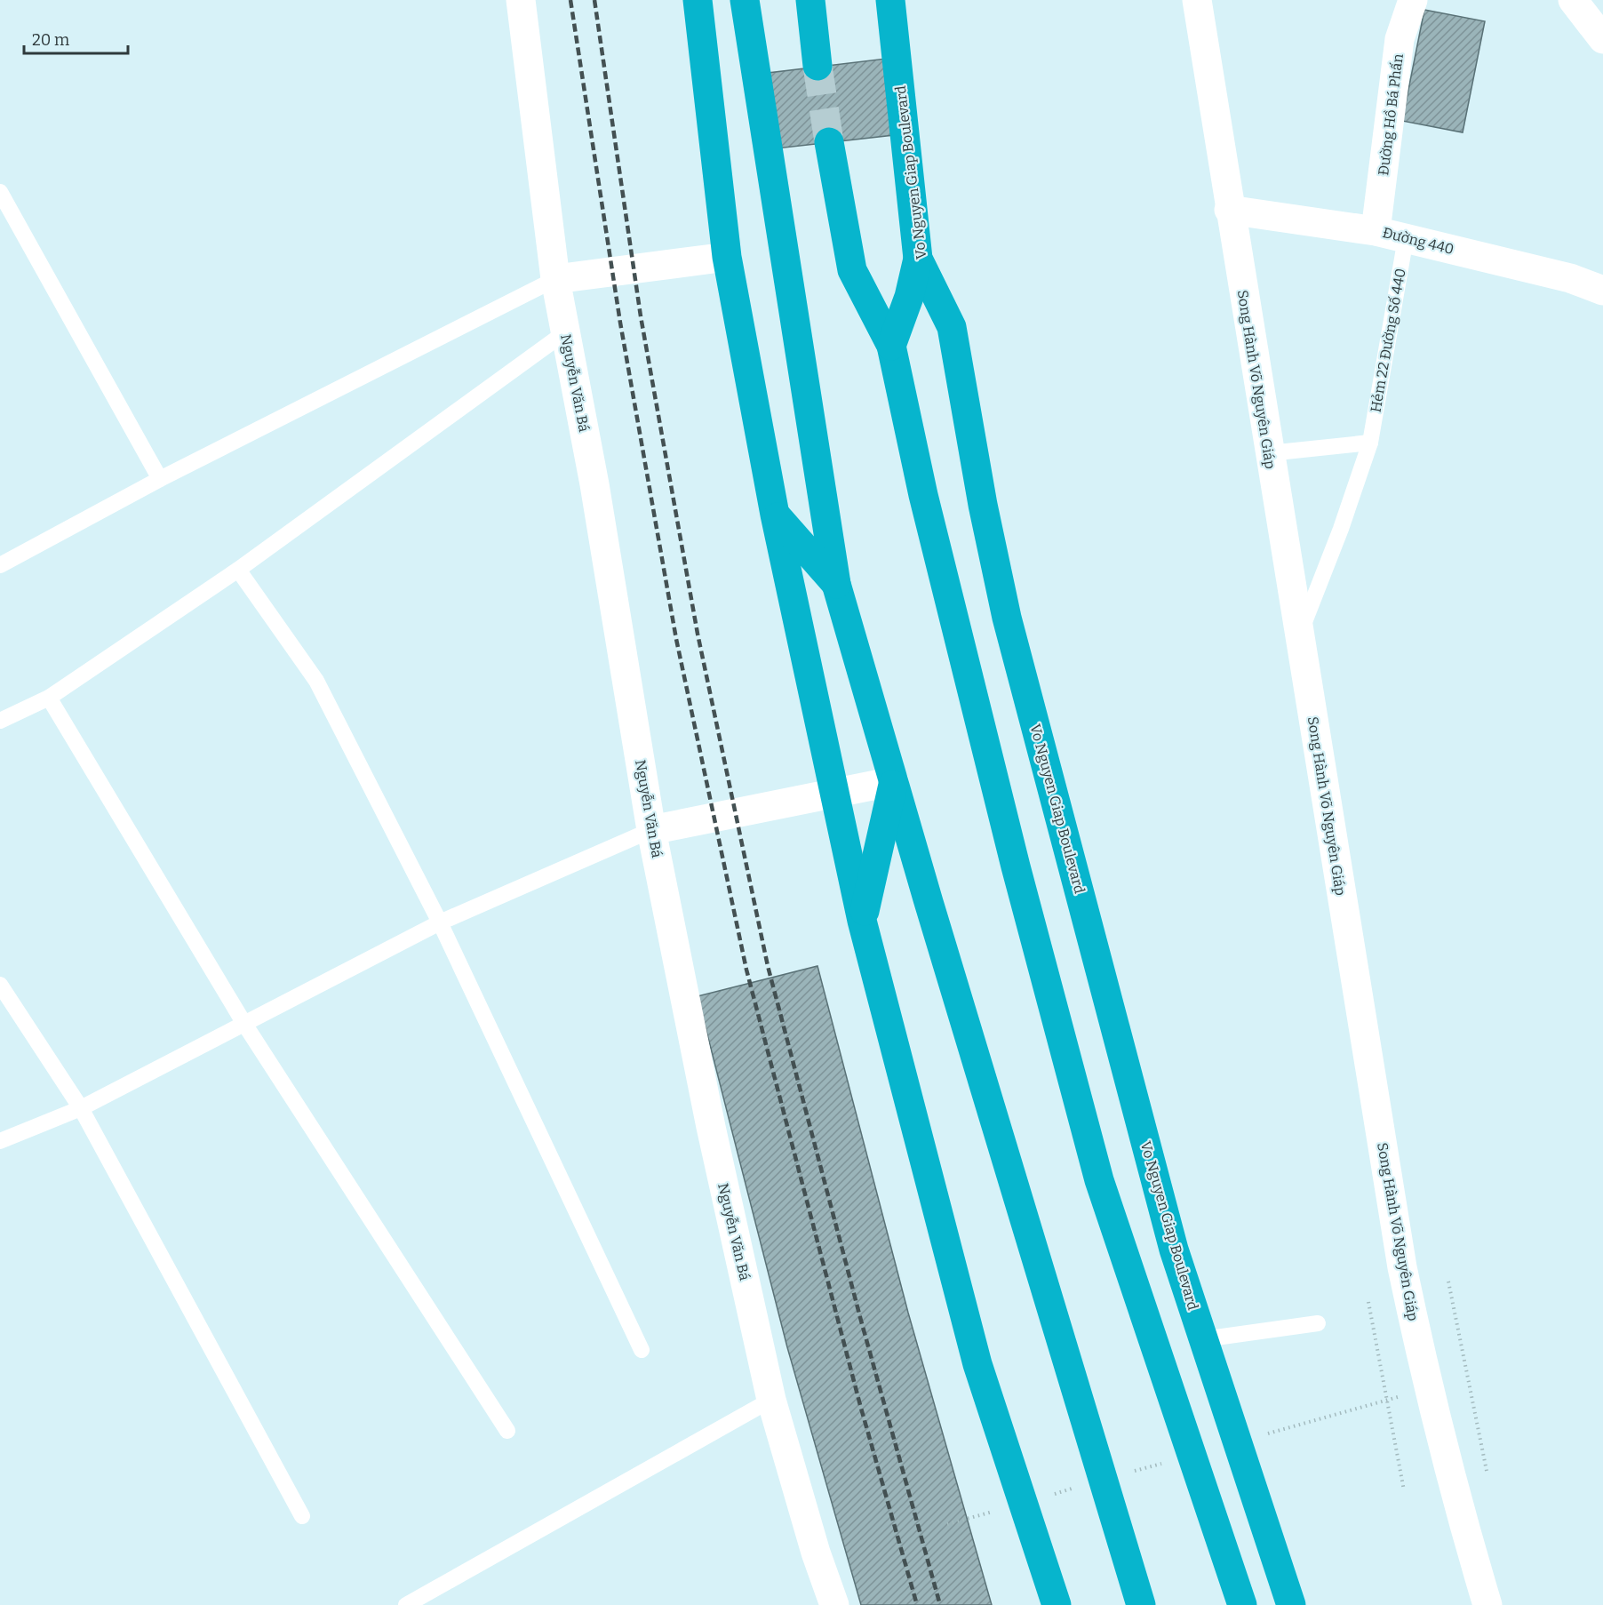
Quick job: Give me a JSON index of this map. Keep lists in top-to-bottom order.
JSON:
{
  "streets": {
    "highway": ["Vo Nguyen Giap Boulevard"],
    "main road": [
      "Đường Hồ Bá Phấn",
      "Đường 440",
      "Song Hành Võ Nguyên Giáp",
      "Nguyễn Văn Bá"
    ],
    "lane": ["Hẻm 22 Đường Số 440"]
  },
  "crossings": [
    ["Đường Hồ Bá Phấn", "Đường 440"],
    ["Đường 440", "Hẻm 22 Đường Số 440"],
    ["Đường 440", "Song Hành Võ Nguyên Giáp"],
    ["Hẻm 22 Đường Số 440", "Song Hành Võ Nguyên Giáp"]
  ],
  "scale_bar": "20 m"
}
